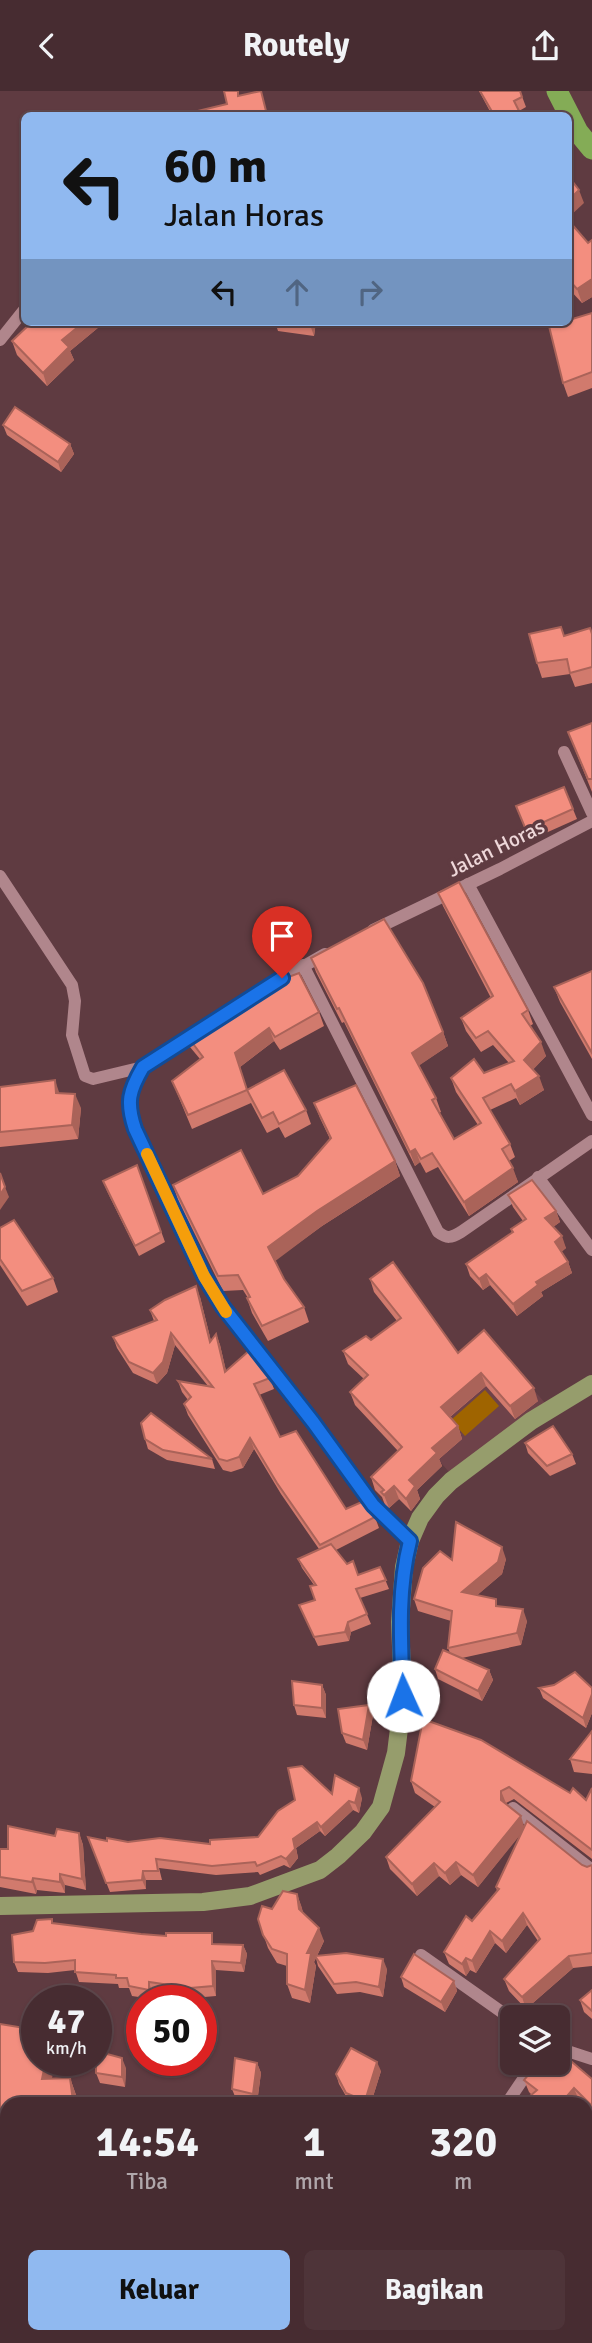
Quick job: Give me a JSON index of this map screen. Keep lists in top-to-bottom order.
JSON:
{
  "streets": {
    "street": ["Jalan Horas"]
  },
  "page": {
    "header": "Routely",
    "turn": ["60 m", "Jalan Horas"],
    "speed": "47 km/h",
    "limit": "50",
    "eta": [
      "14:54",
      "Tiba",
      "1",
      "mnt",
      "320",
      "m"
    ],
    "buttons": ["Keluar", "Bagikan"]
  }
}
